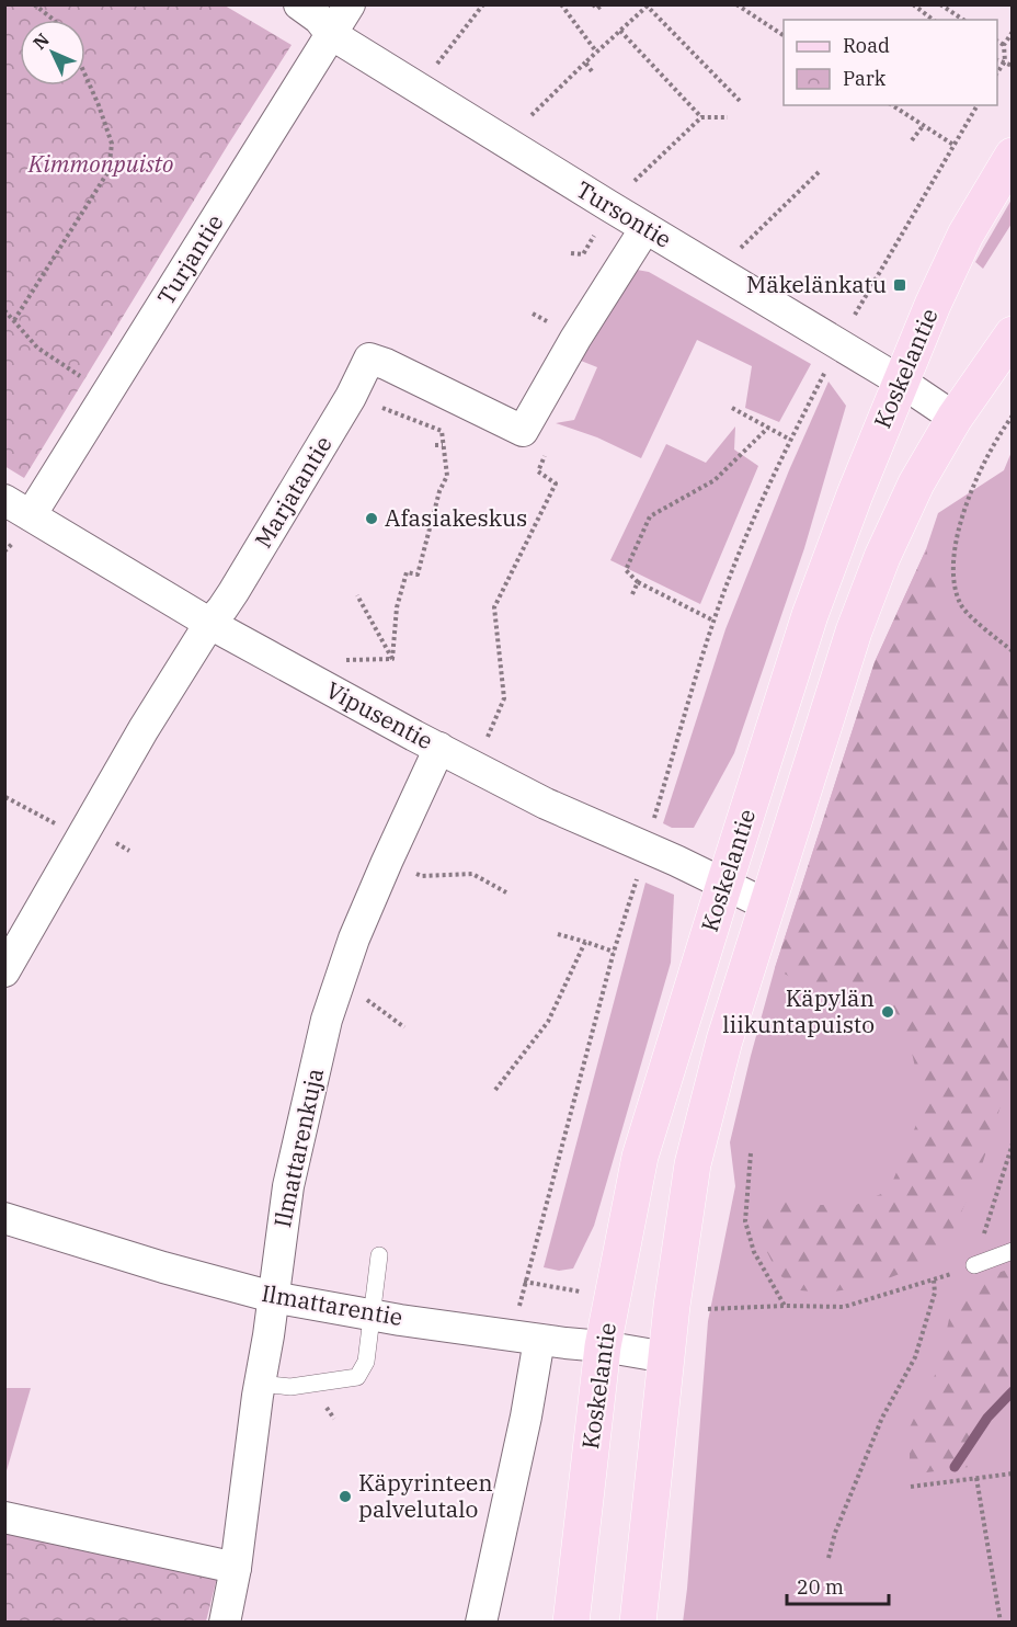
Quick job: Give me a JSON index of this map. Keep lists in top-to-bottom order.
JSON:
{
  "streets": {
    "main road": ["Koskelantie"],
    "street": [
      "Tursontie",
      "Turjantie",
      "Marjatantie",
      "Vipusentie",
      "Ilmattarenkuja",
      "Ilmattarentie"
    ]
  },
  "crossings": [
    ["Tursontie", "Turjantie"],
    ["Tursontie", "Koskelantie"],
    ["Tursontie", "Marjatantie"],
    ["Turjantie", "Vipusentie"],
    ["Koskelantie", "Vipusentie"],
    ["Koskelantie", "Ilmattarentie"],
    ["Marjatantie", "Vipusentie"],
    ["Vipusentie", "Ilmattarenkuja"],
    ["Ilmattarenkuja", "Ilmattarentie"]
  ],
  "parks": ["Kimmonpuisto"],
  "places": {
    "transit": ["Mäkelänkatu"],
    "other": ["Afasiakeskus", "Käpylän liikuntapuisto", "Käpyrinteen palvelutalo"]
  },
  "legend": ["Road", "Park"],
  "scale_bar": "20 m",
  "north": "top left"
}
